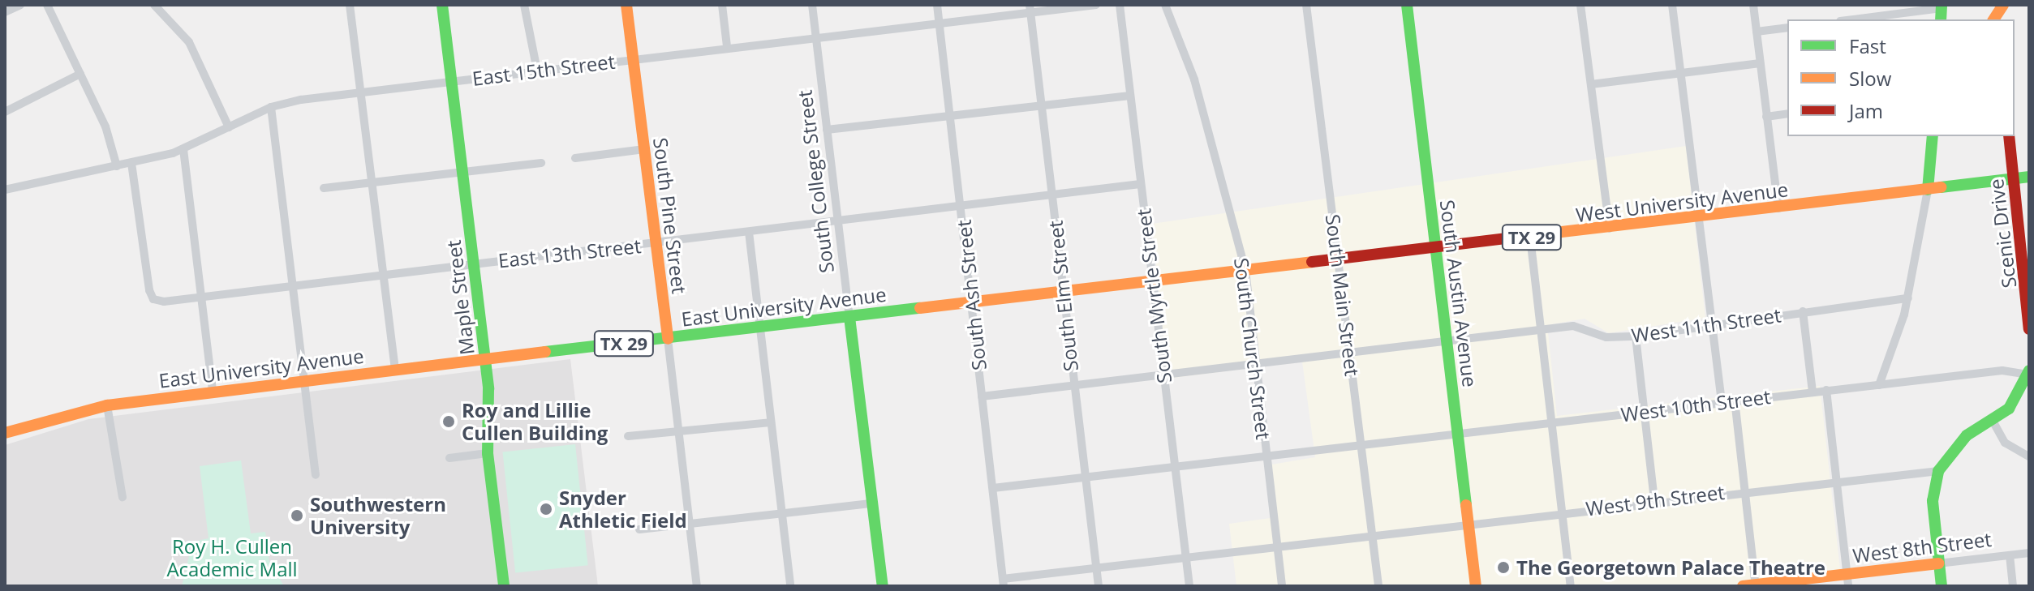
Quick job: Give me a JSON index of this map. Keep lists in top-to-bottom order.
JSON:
{
  "streets": {
    "main road": [
      "South College Street",
      "West University Avenue",
      "South Pine Street",
      "Scenic Drive",
      "TX 29",
      "South Austin Avenue",
      "Maple Street",
      "East University Avenue",
      "West 8th Street"
    ],
    "street": [
      "East 15th Street",
      "East 13th Street",
      "South Ash Street",
      "South Main Street",
      "South Elm Street",
      "South Myrtle Street",
      "West 11th Street",
      "South Church Street",
      "West 10th Street",
      "West 9th Street"
    ]
  },
  "crossings": [
    ["East 15th Street", "South College Street"],
    ["East 15th Street", "South Pine Street"],
    ["East 15th Street", "East 13th Street"],
    ["East 15th Street", "South Ash Street"],
    ["East 15th Street", "South Elm Street"],
    ["East 15th Street", "Maple Street"],
    ["South College Street", "East 13th Street"],
    ["South College Street", "East University Avenue"],
    ["West University Avenue", "Scenic Drive"],
    ["West University Avenue", "South Austin Avenue"],
    ["West University Avenue", "South Main Street"],
    ["West University Avenue", "East University Avenue"],
    ["South Pine Street", "East 13th Street"],
    ["South Pine Street", "East University Avenue"],
    ["East 13th Street", "South Ash Street"],
    ["East 13th Street", "South Elm Street"],
    ["East 13th Street", "South Myrtle Street"],
    ["East 13th Street", "Maple Street"],
    ["South Austin Avenue", "West 11th Street"],
    ["South Austin Avenue", "West 10th Street"],
    ["South Austin Avenue", "West 9th Street"],
    ["South Ash Street", "East University Avenue"],
    ["South Ash Street", "West 11th Street"],
    ["South Ash Street", "West 10th Street"],
    ["South Ash Street", "West 9th Street"],
    ["South Main Street", "East University Avenue"],
    ["South Main Street", "West 11th Street"],
    ["South Main Street", "West 10th Street"],
    ["South Main Street", "West 9th Street"],
    ["South Elm Street", "East University Avenue"],
    ["South Elm Street", "West 11th Street"],
    ["South Elm Street", "West 10th Street"],
    ["South Elm Street", "West 9th Street"],
    ["South Myrtle Street", "East University Avenue"],
    ["South Myrtle Street", "West 11th Street"],
    ["South Myrtle Street", "West 10th Street"],
    ["South Myrtle Street", "West 9th Street"],
    ["Maple Street", "East University Avenue"],
    ["East University Avenue", "South Church Street"],
    ["West 11th Street", "South Church Street"],
    ["South Church Street", "West 10th Street"],
    ["South Church Street", "West 9th Street"]
  ],
  "parks": ["Roy H. Cullen Academic Mall"],
  "places": [
    "Roy and Lillie Cullen Building",
    "Snyder Athletic Field",
    "Southwestern University",
    "The Georgetown Palace Theatre"
  ],
  "legend": ["Fast", "Slow", "Jam"]
}
